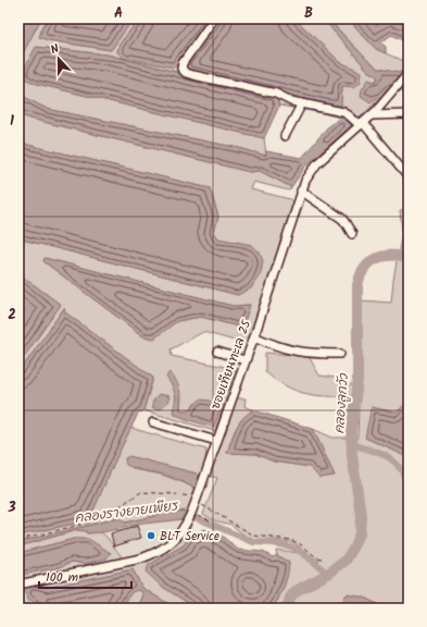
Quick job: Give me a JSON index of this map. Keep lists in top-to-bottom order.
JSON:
{
  "streets": {
    "street": ["ซอยเทียนทะเล 25"]
  },
  "water": ["คลองลูกวัว", "คลองรางยายเพียร"],
  "places": ["BLT Service"],
  "scale_bar": "100 m",
  "north": "top",
  "grid": {
    "columns": ["A", "B"],
    "rows": ["1", "2", "3"]
  }
}
